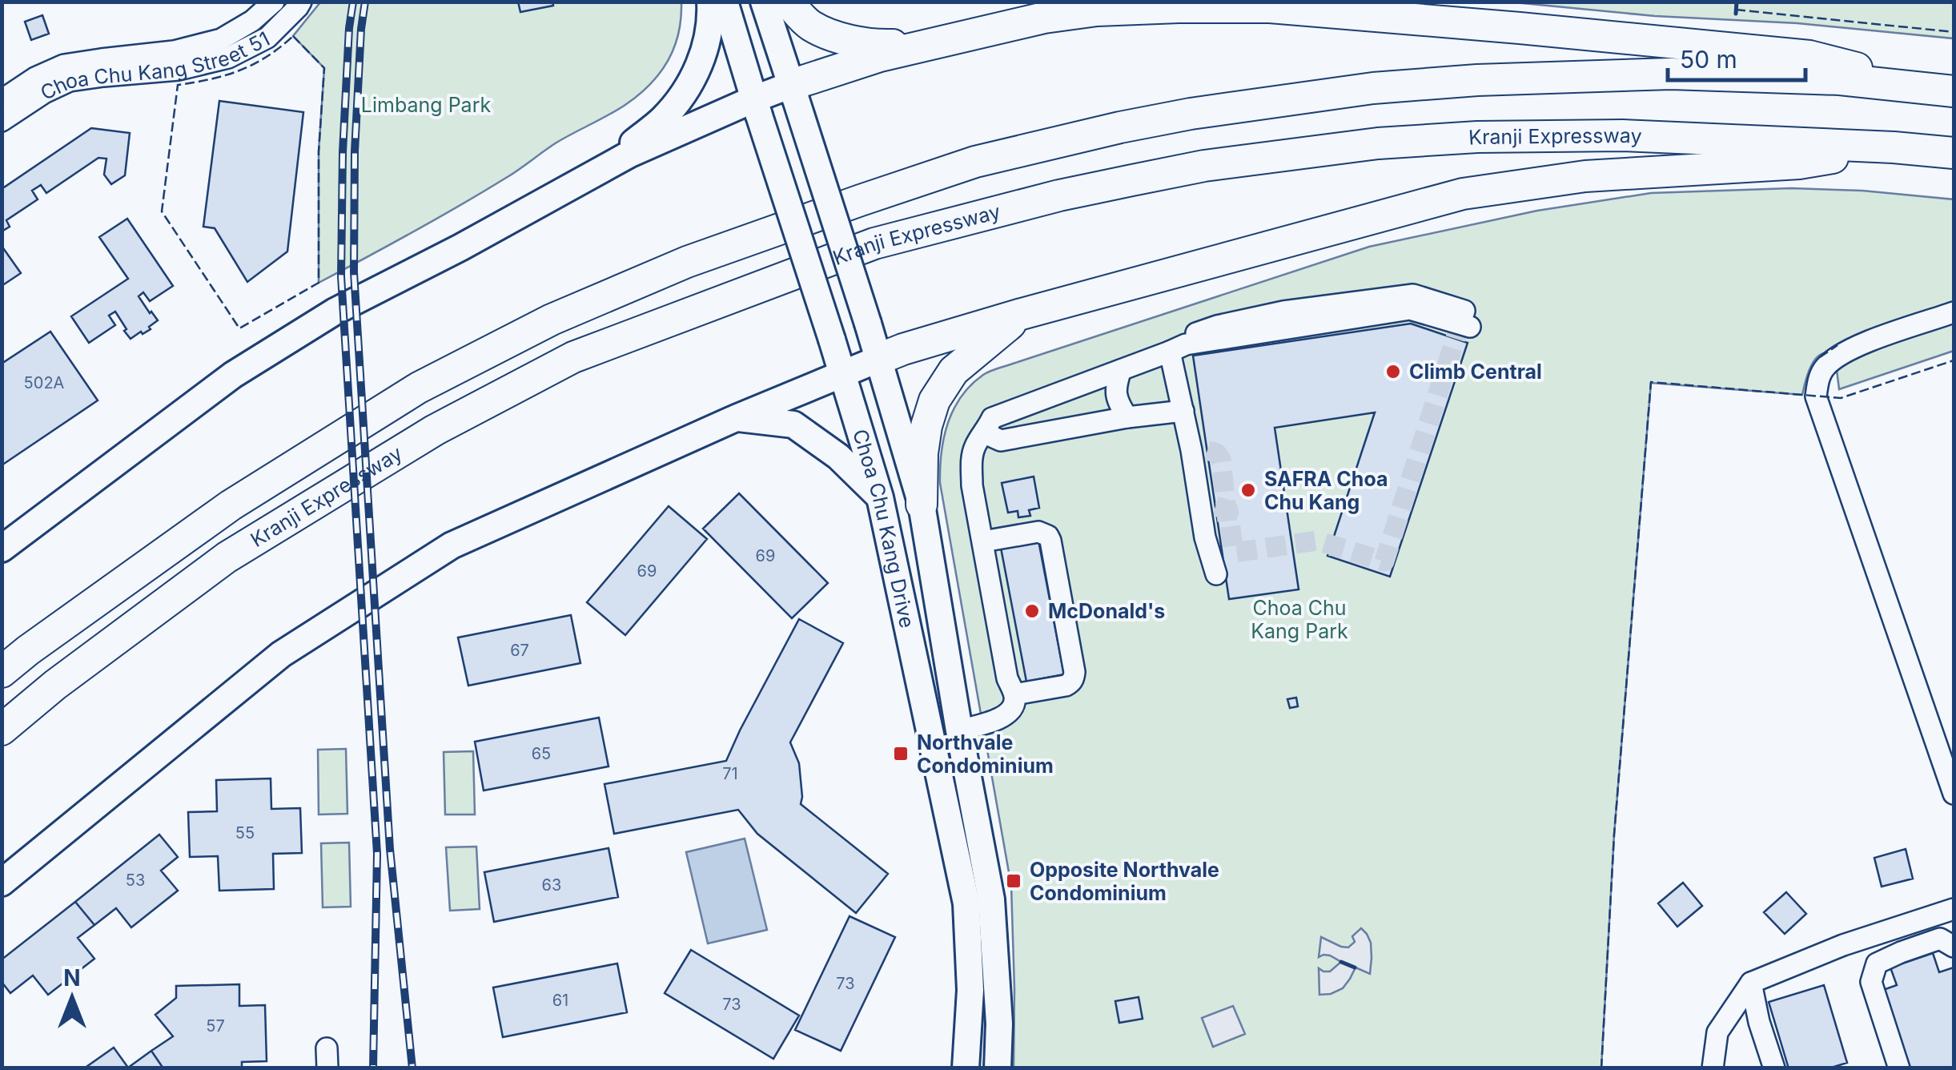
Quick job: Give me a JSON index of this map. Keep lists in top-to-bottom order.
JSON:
{
  "streets": {
    "highway": ["Kranji Expressway"],
    "main road": ["Choa Chu Kang Drive"],
    "street": ["Choa Chu Kang Street 51"]
  },
  "parks": ["Limbang Park", "Choa Chu Kang Park"],
  "places": {
    "other": ["Climb Central", "SAFRA Choa Chu Kang", "McDonald's"],
    "transit": ["Northvale Condominium", "Opposite Northvale Condominium"]
  },
  "house_numbers": [
    "502A",
    "69",
    "69",
    "67",
    "65",
    "71",
    "55",
    "53",
    "63",
    "73",
    "61",
    "73",
    "57"
  ],
  "scale_bar": "50 m",
  "north": "top"
}
